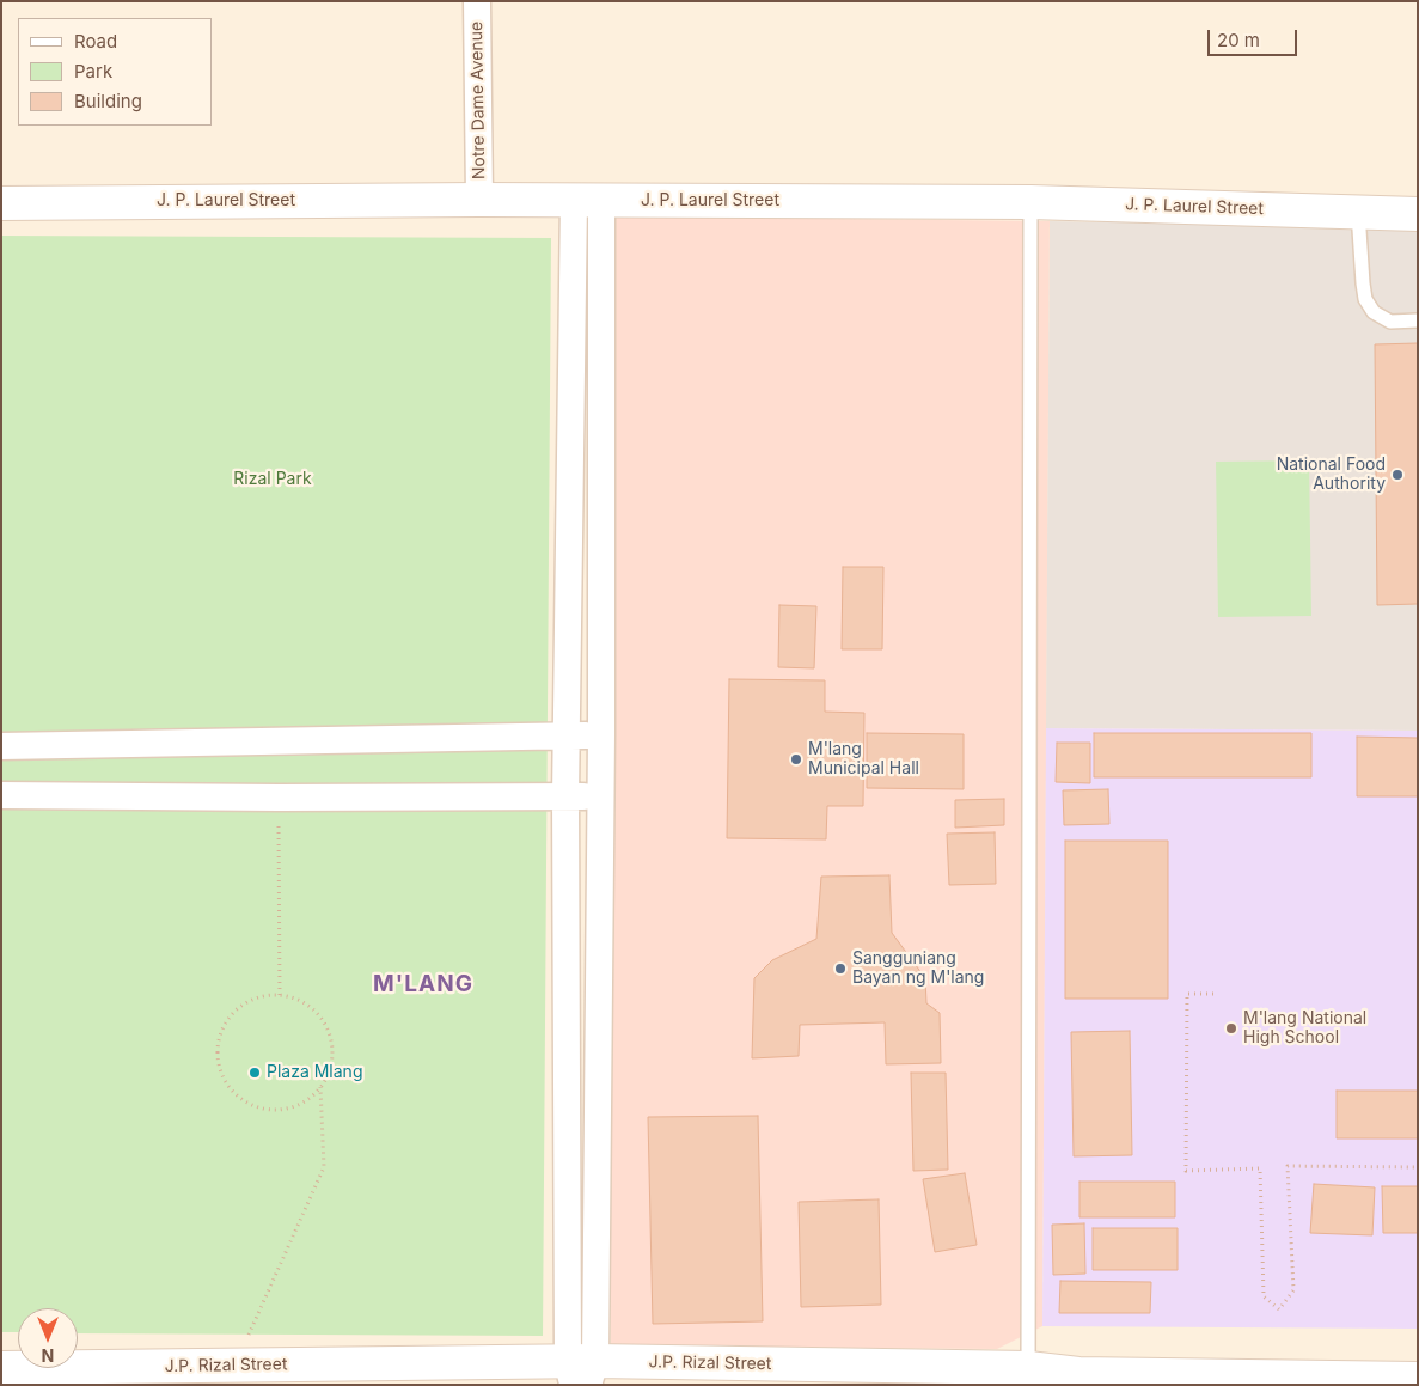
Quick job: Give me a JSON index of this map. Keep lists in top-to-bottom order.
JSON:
{
  "streets": {
    "street": ["Notre Dame Avenue", "J. P. Laurel Street", "J.P. Rizal Street"]
  },
  "crossings": [
    ["Notre Dame Avenue", "J. P. Laurel Street"]
  ],
  "districts": ["M'LANG"],
  "parks": ["Rizal Park"],
  "places": [
    "National Food Authority",
    "M'lang Municipal Hall",
    "Sangguniang Bayan ng M'lang",
    "M'lang National High School",
    "Plaza Mlang"
  ],
  "legend": ["Road", "Park", "Building"],
  "scale_bar": "20 m",
  "north": "bottom"
}
